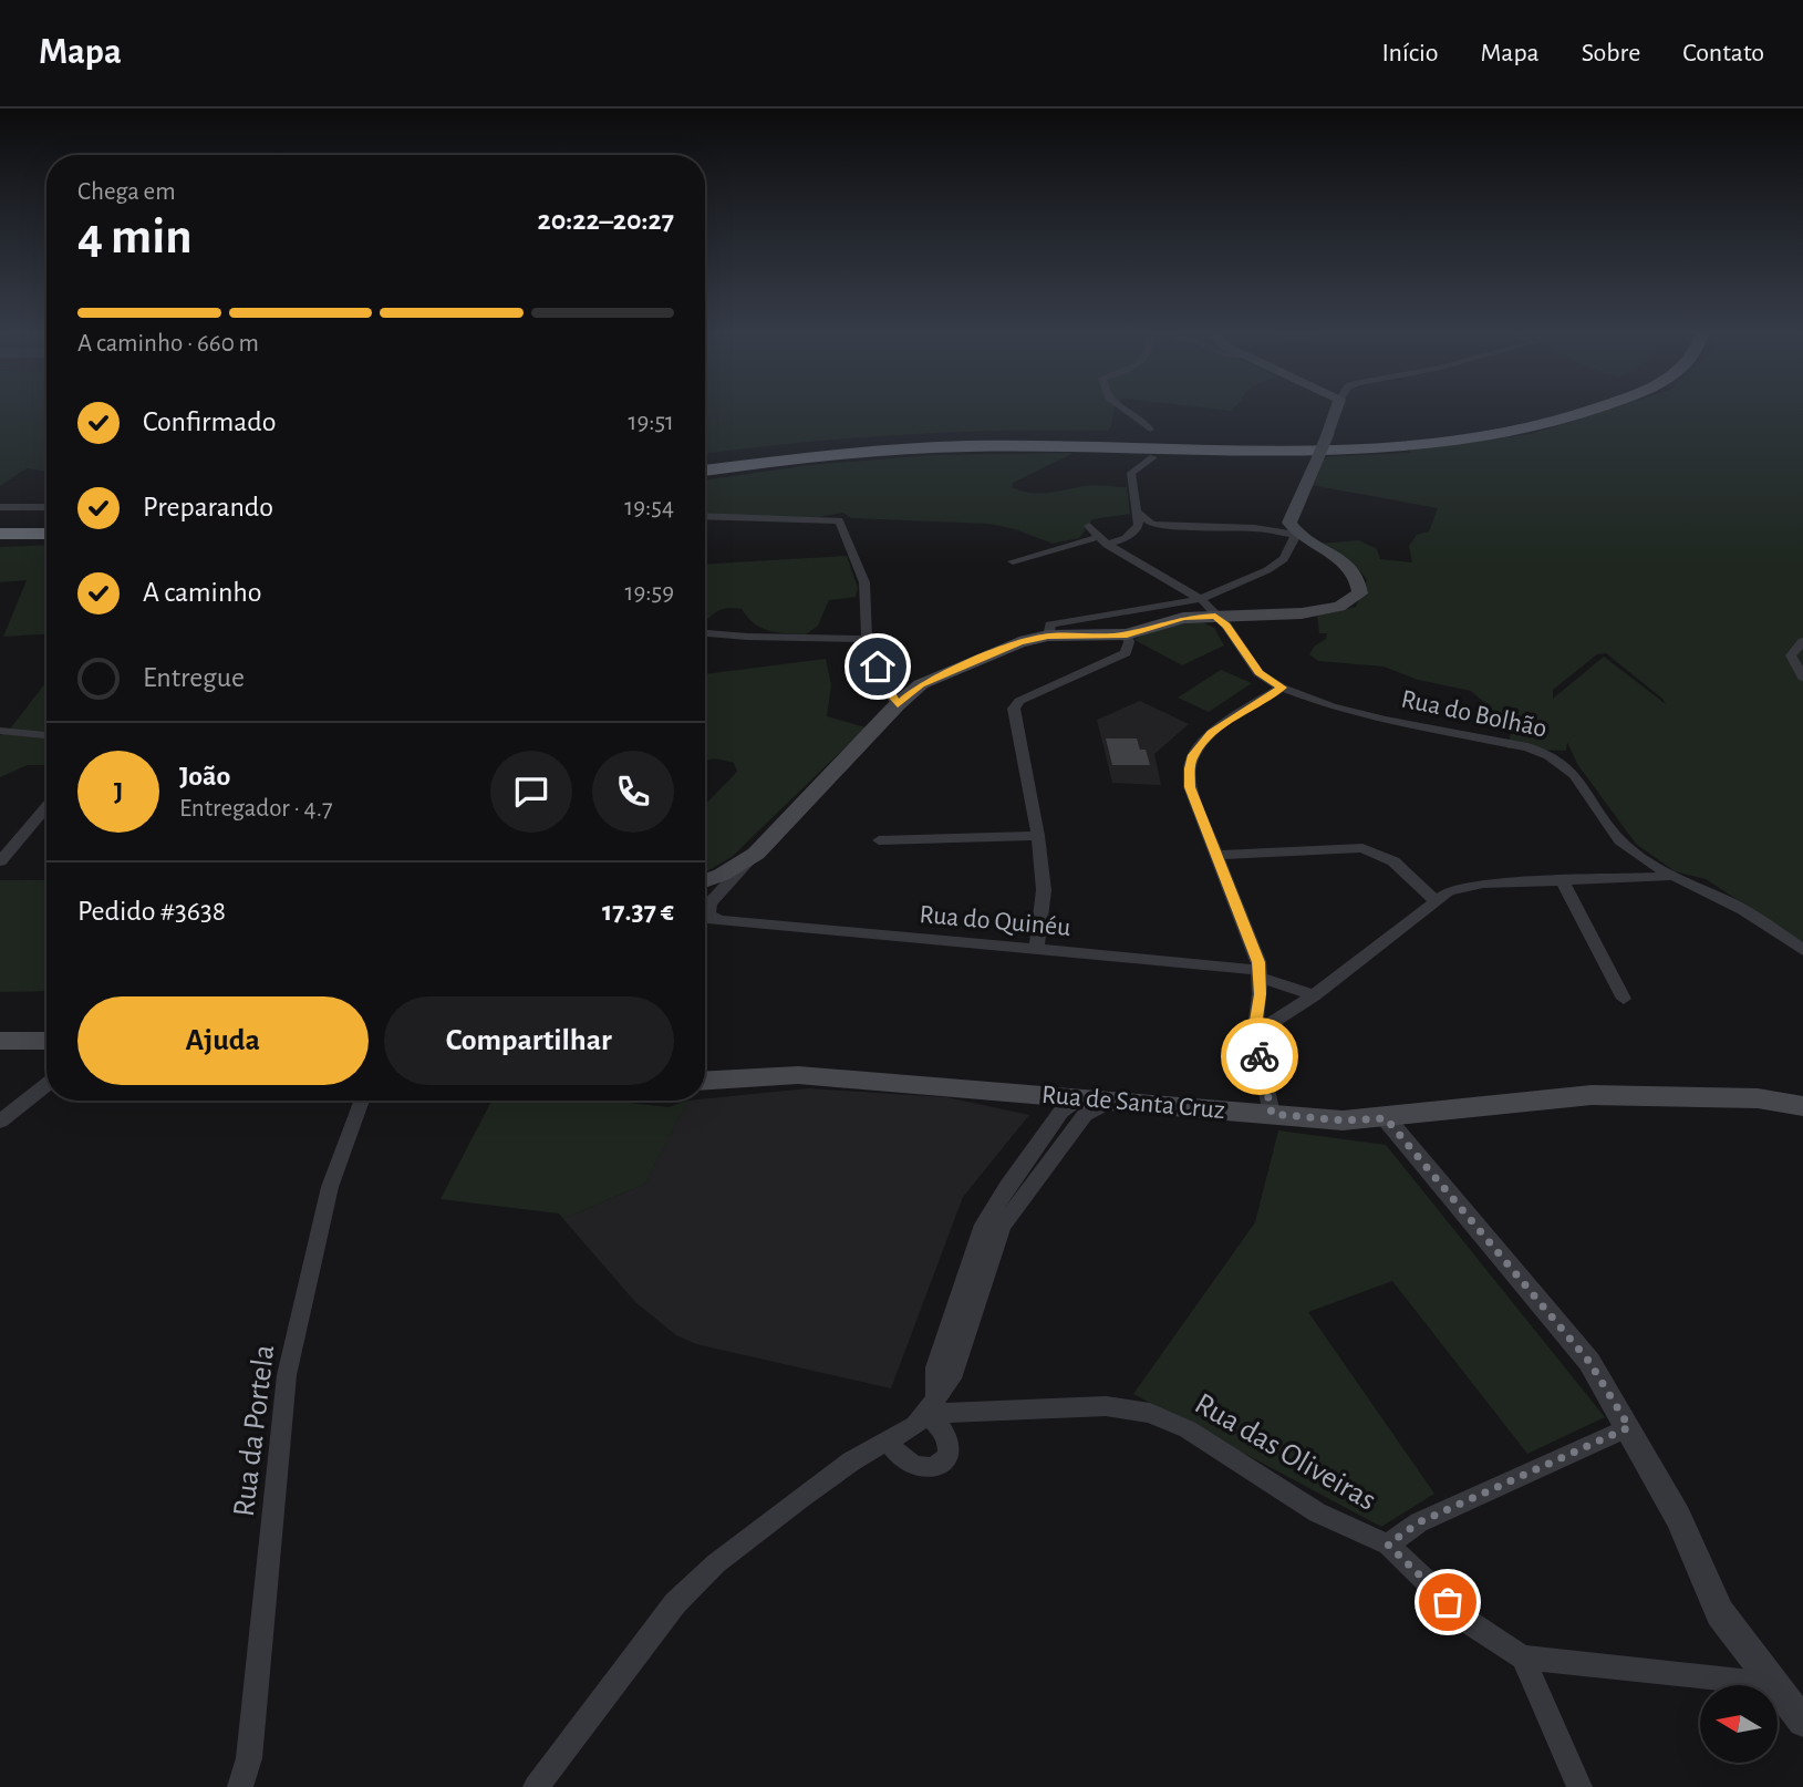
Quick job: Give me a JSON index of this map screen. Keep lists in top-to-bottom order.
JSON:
{
  "streets": {
    "main road": ["Rua de Santa Cruz"],
    "street": [
      "Rua do Bolhão",
      "Rua do Quinéu",
      "Rua da Portela",
      "Rua das Oliveiras"
    ]
  },
  "north": "left",
  "page": {
    "header": "Mapa",
    "nav": [
      "Início",
      "Mapa",
      "Sobre",
      "Contato"
    ],
    "heading": ["4 min", "Chega em", "20:22–20:27"],
    "panel": [
      "João",
      "Entregador · 4.7",
      "Pedido #3638",
      "17.37 €"
    ],
    "bar": "A caminho · 660 m",
    "list": [
      ["Confirmado", "19:51"],
      ["Preparando", "19:54"],
      ["A caminho", "19:59"],
      "Entregue"
    ],
    "round": "J",
    "buttons": ["Ajuda", "Compartilhar"]
  }
}
